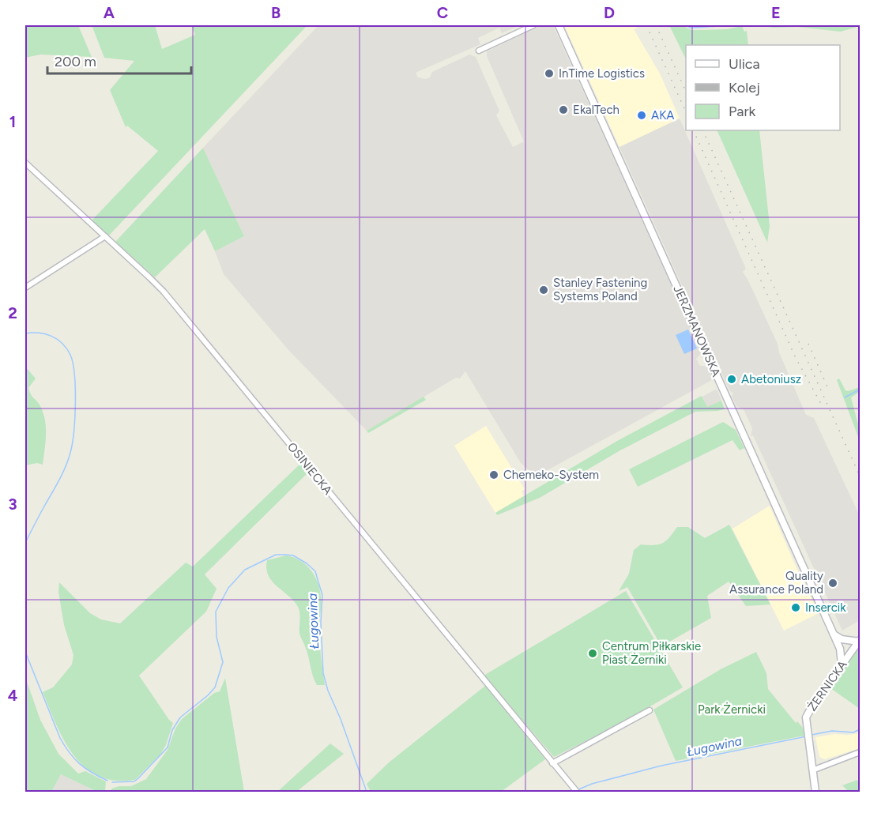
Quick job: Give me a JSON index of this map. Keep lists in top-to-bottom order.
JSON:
{
  "streets": {
    "street": ["JERZMANOWSKA", "OSINIECKA", "ŻERNICKA"]
  },
  "crossings": [
    ["JERZMANOWSKA", "ŻERNICKA"]
  ],
  "water": ["Ługowina"],
  "parks": ["Park Żernicki"],
  "places": [
    "InTime Logistics",
    "EkalTech",
    "AKA",
    "Stanley Fastening Systems Poland",
    "Abetoniusz",
    "Chemeko-System",
    "Quality Assurance Poland",
    "Insercik",
    "Centrum Piłkarskie Piast Żerniki"
  ],
  "legend": ["Ulica", "Kolej", "Park"],
  "scale_bar": "200 m",
  "grid": {
    "columns": [
      "A",
      "B",
      "C",
      "D",
      "E"
    ],
    "rows": [
      "1",
      "2",
      "3",
      "4"
    ]
  }
}
